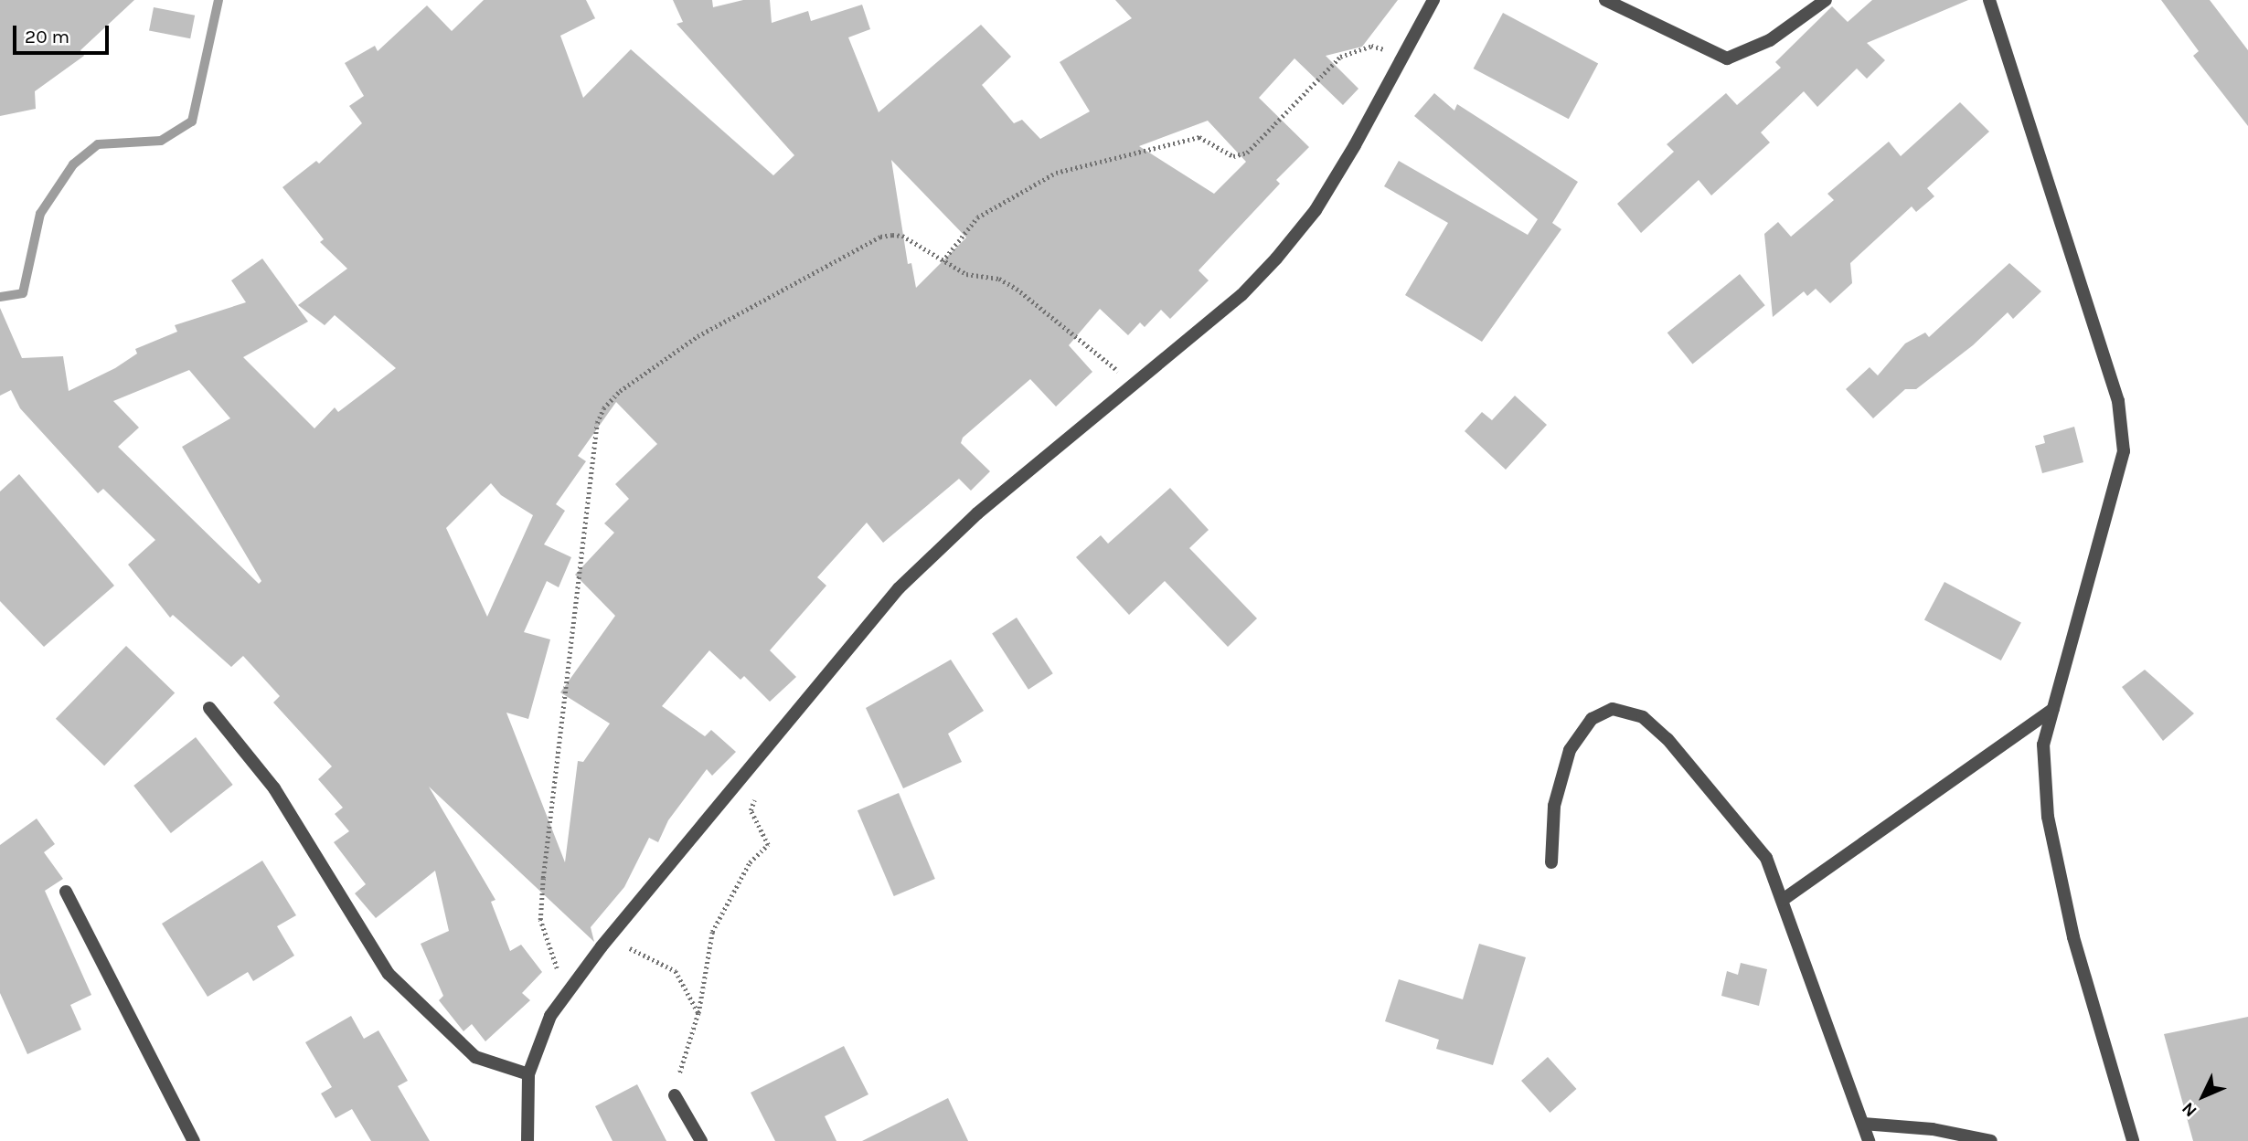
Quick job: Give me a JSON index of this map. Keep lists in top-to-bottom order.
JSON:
{
  "scale_bar": "20 m",
  "north": "bottom left"
}
